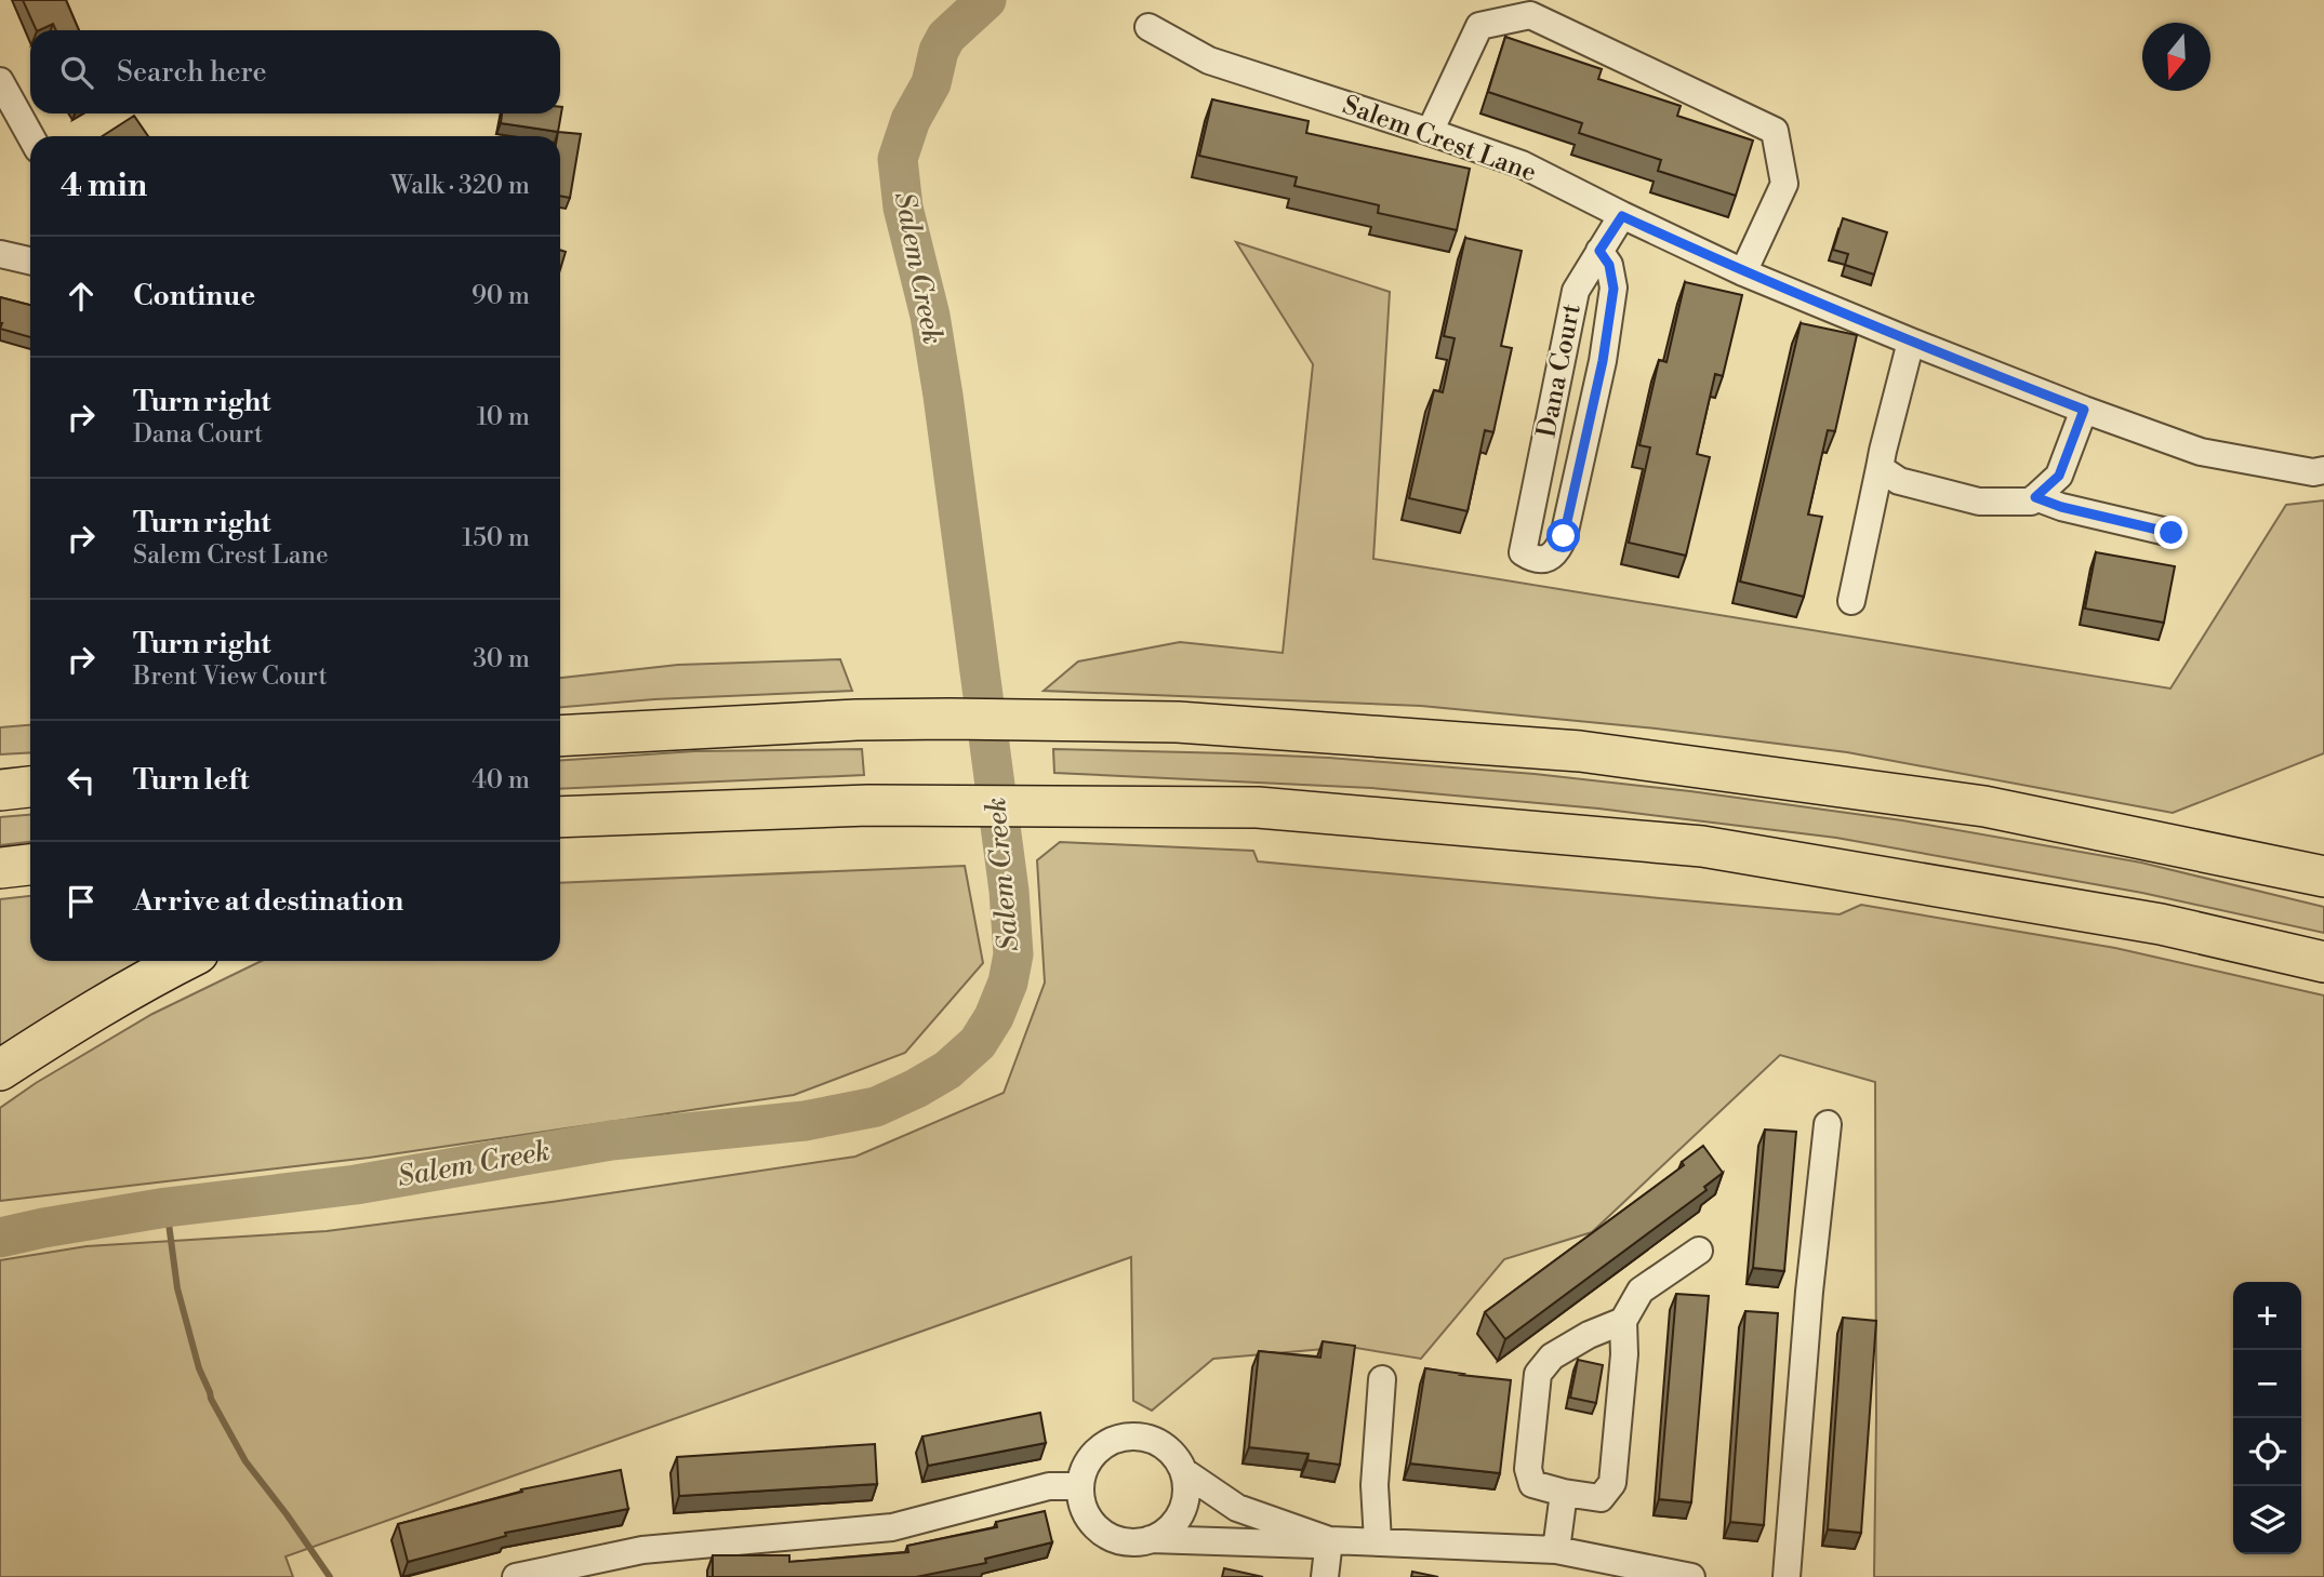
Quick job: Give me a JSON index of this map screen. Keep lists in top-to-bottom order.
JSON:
{
  "streets": {
    "street": ["Salem Crest Lane", "Dana Court"]
  },
  "crossings": [
    ["Salem Crest Lane", "Dana Court"]
  ],
  "water": ["Salem Creek"],
  "north": "bottom",
  "page": {
    "search": "Search here",
    "heading": ["4 min", "Walk · 320 m"],
    "list": [
      ["Continue", "90 m"],
      ["Turn right", "Dana Court", "10 m"],
      ["Turn right", "Salem Crest Lane", "150 m"],
      ["Turn right", "Brent View Court", "30 m"],
      ["Turn left", "40 m"],
      "Arrive at destination"
    ],
    "map_buttons": ["+", "−"]
  }
}
